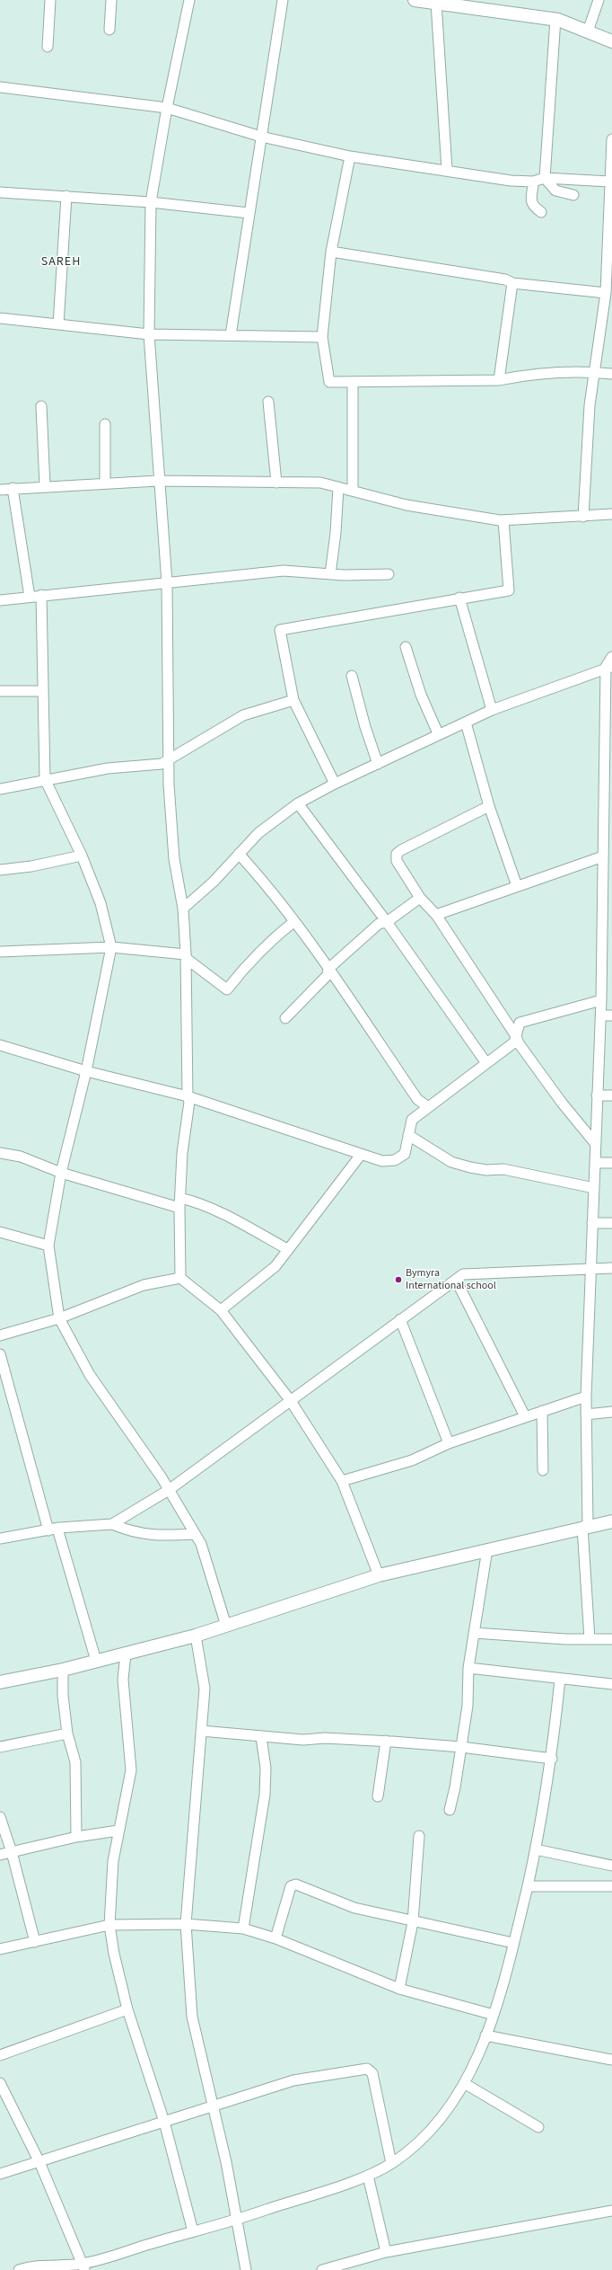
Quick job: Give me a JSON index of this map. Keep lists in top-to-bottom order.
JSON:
{
  "districts": ["SAREH"],
  "places": ["Bymyra International school"]
}
